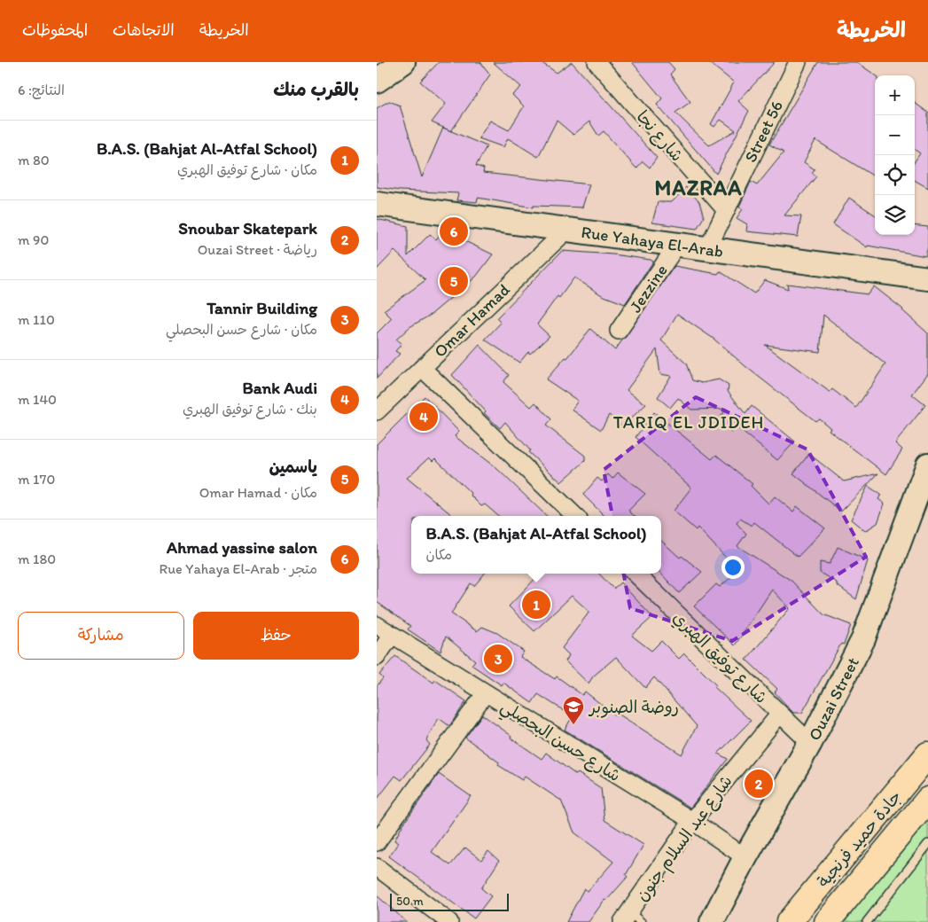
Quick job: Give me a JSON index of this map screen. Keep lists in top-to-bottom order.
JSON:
{
  "streets": {
    "main road": ["جادة حميد فرنجية"],
    "street": [
      "Street 56",
      "شارع نجا",
      "Rue Yahaya El-Arab",
      "Jezzine",
      "Omar Hamad",
      "شارع توفيق الهبري",
      "Ouzai Street",
      "شارع حسن البحصلي",
      "شارع عبد السلام جنون"
    ]
  },
  "crossings": [
    ["Street 56", "شارع نجا"],
    ["Street 56", "Rue Yahaya El-Arab"],
    ["Rue Yahaya El-Arab", "Jezzine"],
    ["Rue Yahaya El-Arab", "Omar Hamad"],
    ["شارع توفيق الهبري", "Ouzai Street"],
    ["شارع توفيق الهبري", "شارع عبد السلام جنون"],
    ["Ouzai Street", "شارع حسن البحصلي"],
    ["شارع حسن البحصلي", "شارع عبد السلام جنون"]
  ],
  "districts": ["MAZRAA", "TARIQ EL JDIDEH"],
  "places": {
    "school or university": ["روضة الصنوبر"]
  },
  "scale_bar": "50 m",
  "page": {
    "header": "الخريطة",
    "nav": ["الخريطة", "الاتجاهات", "المحفوظات"],
    "heading": ["بالقرب منك", "النتائج: 6"],
    "map_buttons": ["+", "−"],
    "list": [
      {
        "mark": "1",
        "name": "B.A.S. (Bahjat Al-Atfal School)",
        "note": "مكان · شارع توفيق الهبري",
        "value": "80 m"
      },
      {
        "mark": "2",
        "name": "Snoubar Skatepark",
        "note": "رياضة · Ouzai Street",
        "value": "90 m"
      },
      {
        "mark": "3",
        "name": "Tannir Building",
        "note": "مكان · شارع حسن البحصلي",
        "value": "110 m"
      },
      {
        "mark": "4",
        "name": "Bank Audi",
        "note": "بنك · شارع توفيق الهبري",
        "value": "140 m"
      },
      {
        "mark": "5",
        "name": "ياسمين",
        "note": "مكان · Omar Hamad",
        "value": "170 m"
      },
      {
        "mark": "6",
        "name": "Ahmad yassine salon",
        "note": "متجر · Rue Yahaya El-Arab",
        "value": "180 m"
      }
    ],
    "pins": [
      "6",
      "5",
      "4",
      "1",
      "3",
      "2"
    ],
    "popup": ["B.A.S. (Bahjat Al-Atfal School)", "مكان"],
    "buttons": ["حفظ", "مشاركة"],
    "scale": "50 m"
  }
}
